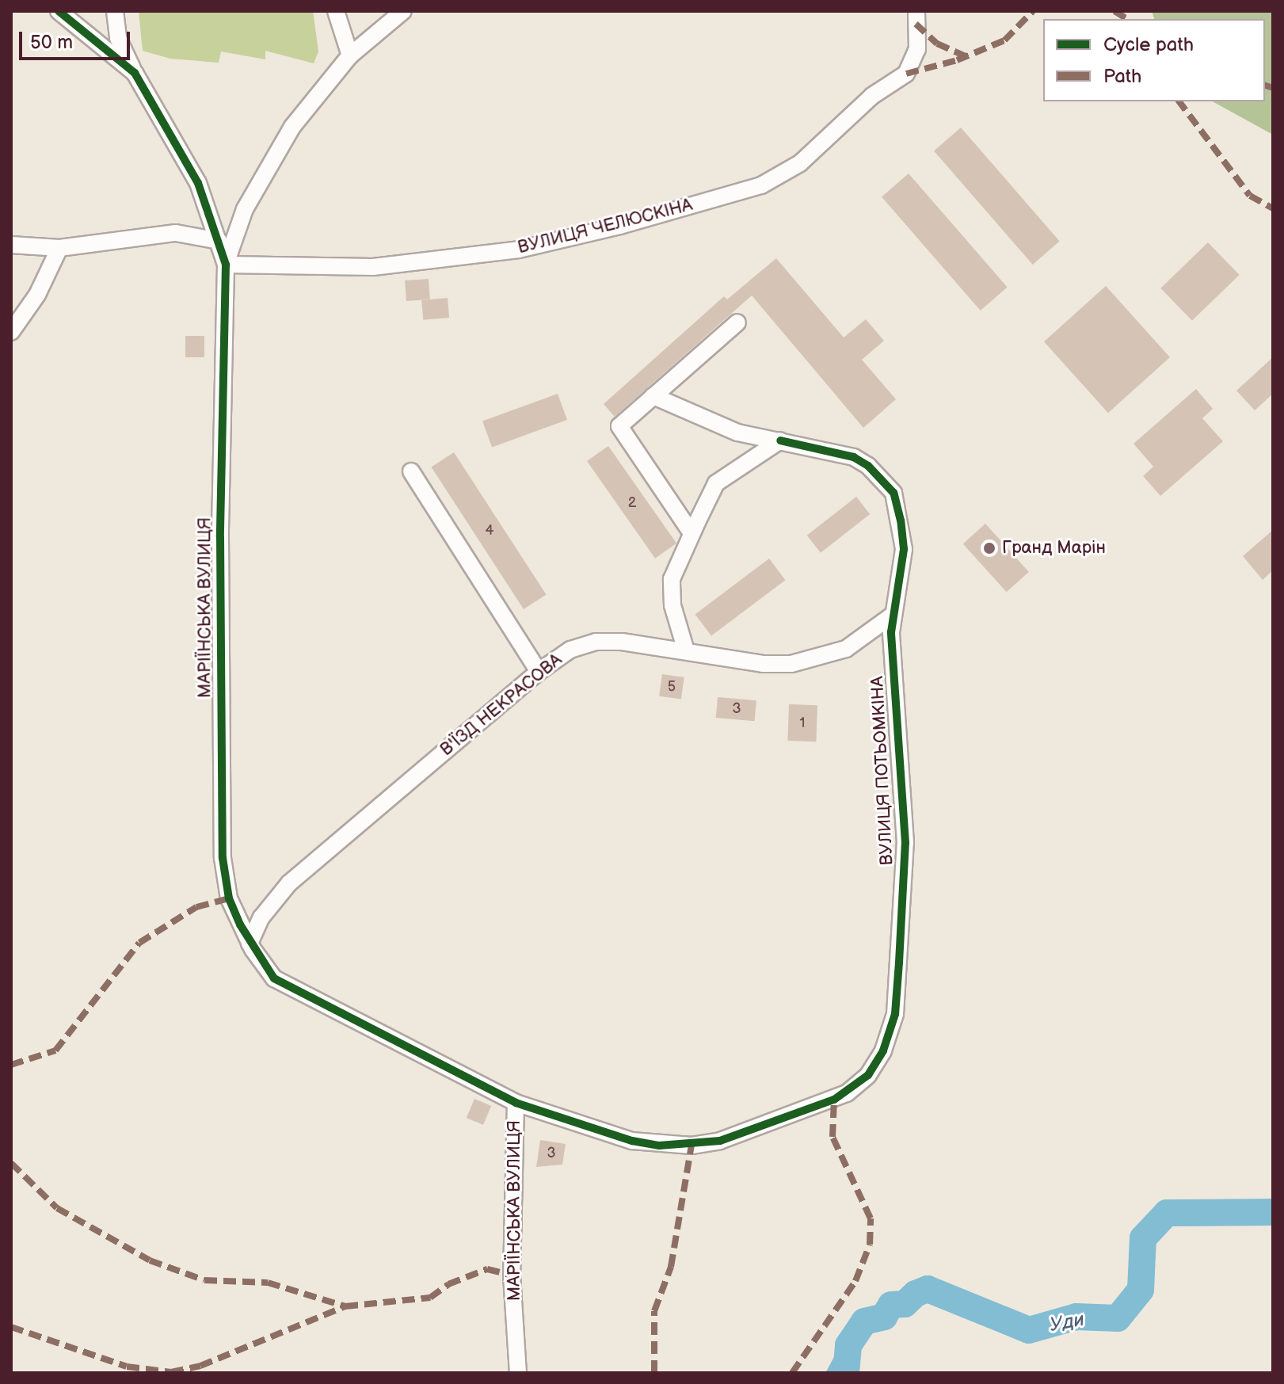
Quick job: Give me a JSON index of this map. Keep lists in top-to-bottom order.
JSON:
{
  "streets": {
    "street": [
      "ВУЛИЦЯ ЧЕЛЮСКІНА",
      "МАРІЇНСЬКА ВУЛИЦЯ",
      "В'ЇЗД НЕКРАСОВА",
      "ВУЛИЦЯ ПОТЬОМКІНА"
    ]
  },
  "crossings": [
    ["ВУЛИЦЯ ЧЕЛЮСКІНА", "МАРІЇНСЬКА ВУЛИЦЯ"],
    ["МАРІЇНСЬКА ВУЛИЦЯ", "В'ЇЗД НЕКРАСОВА"],
    ["МАРІЇНСЬКА ВУЛИЦЯ", "ВУЛИЦЯ ПОТЬОМКІНА"],
    ["В'ЇЗД НЕКРАСОВА", "ВУЛИЦЯ ПОТЬОМКІНА"]
  ],
  "water": ["Уди"],
  "places": ["Гранд Марін"],
  "house_numbers": [
    "2",
    "4",
    "5",
    "3",
    "1",
    "3"
  ],
  "legend": ["Cycle path", "Path"],
  "scale_bar": "50 m"
}
